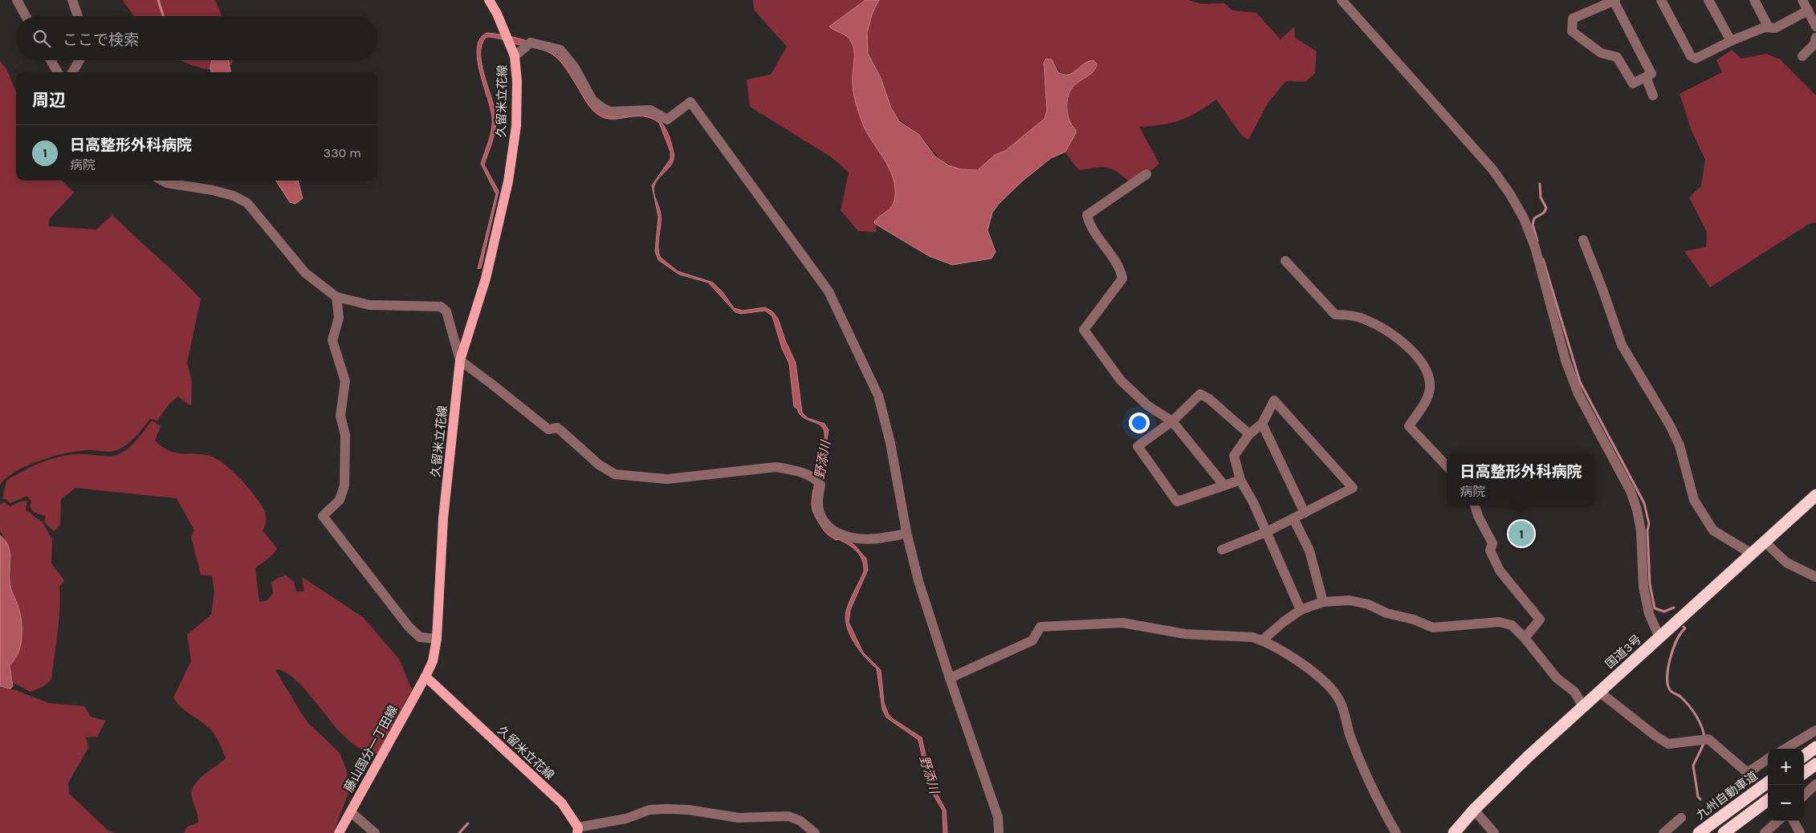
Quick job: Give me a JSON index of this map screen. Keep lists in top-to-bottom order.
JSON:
{
  "streets": {
    "highway": ["国道3号", "九州自動車道"],
    "main road": ["久留米立花線", "藤山国分一丁田線"]
  },
  "crossings": [
    ["久留米立花線", "藤山国分一丁田線"]
  ],
  "water": ["野添川"],
  "page": {
    "search": "ここで検索",
    "heading": "周辺",
    "list": [
      {
        "mark": "1",
        "name": "日高整形外科病院",
        "note": "病院",
        "value": "330 m"
      }
    ],
    "popup": ["日高整形外科病院", "病院"],
    "pins": "1",
    "map_buttons": ["+", "−"]
  }
}
